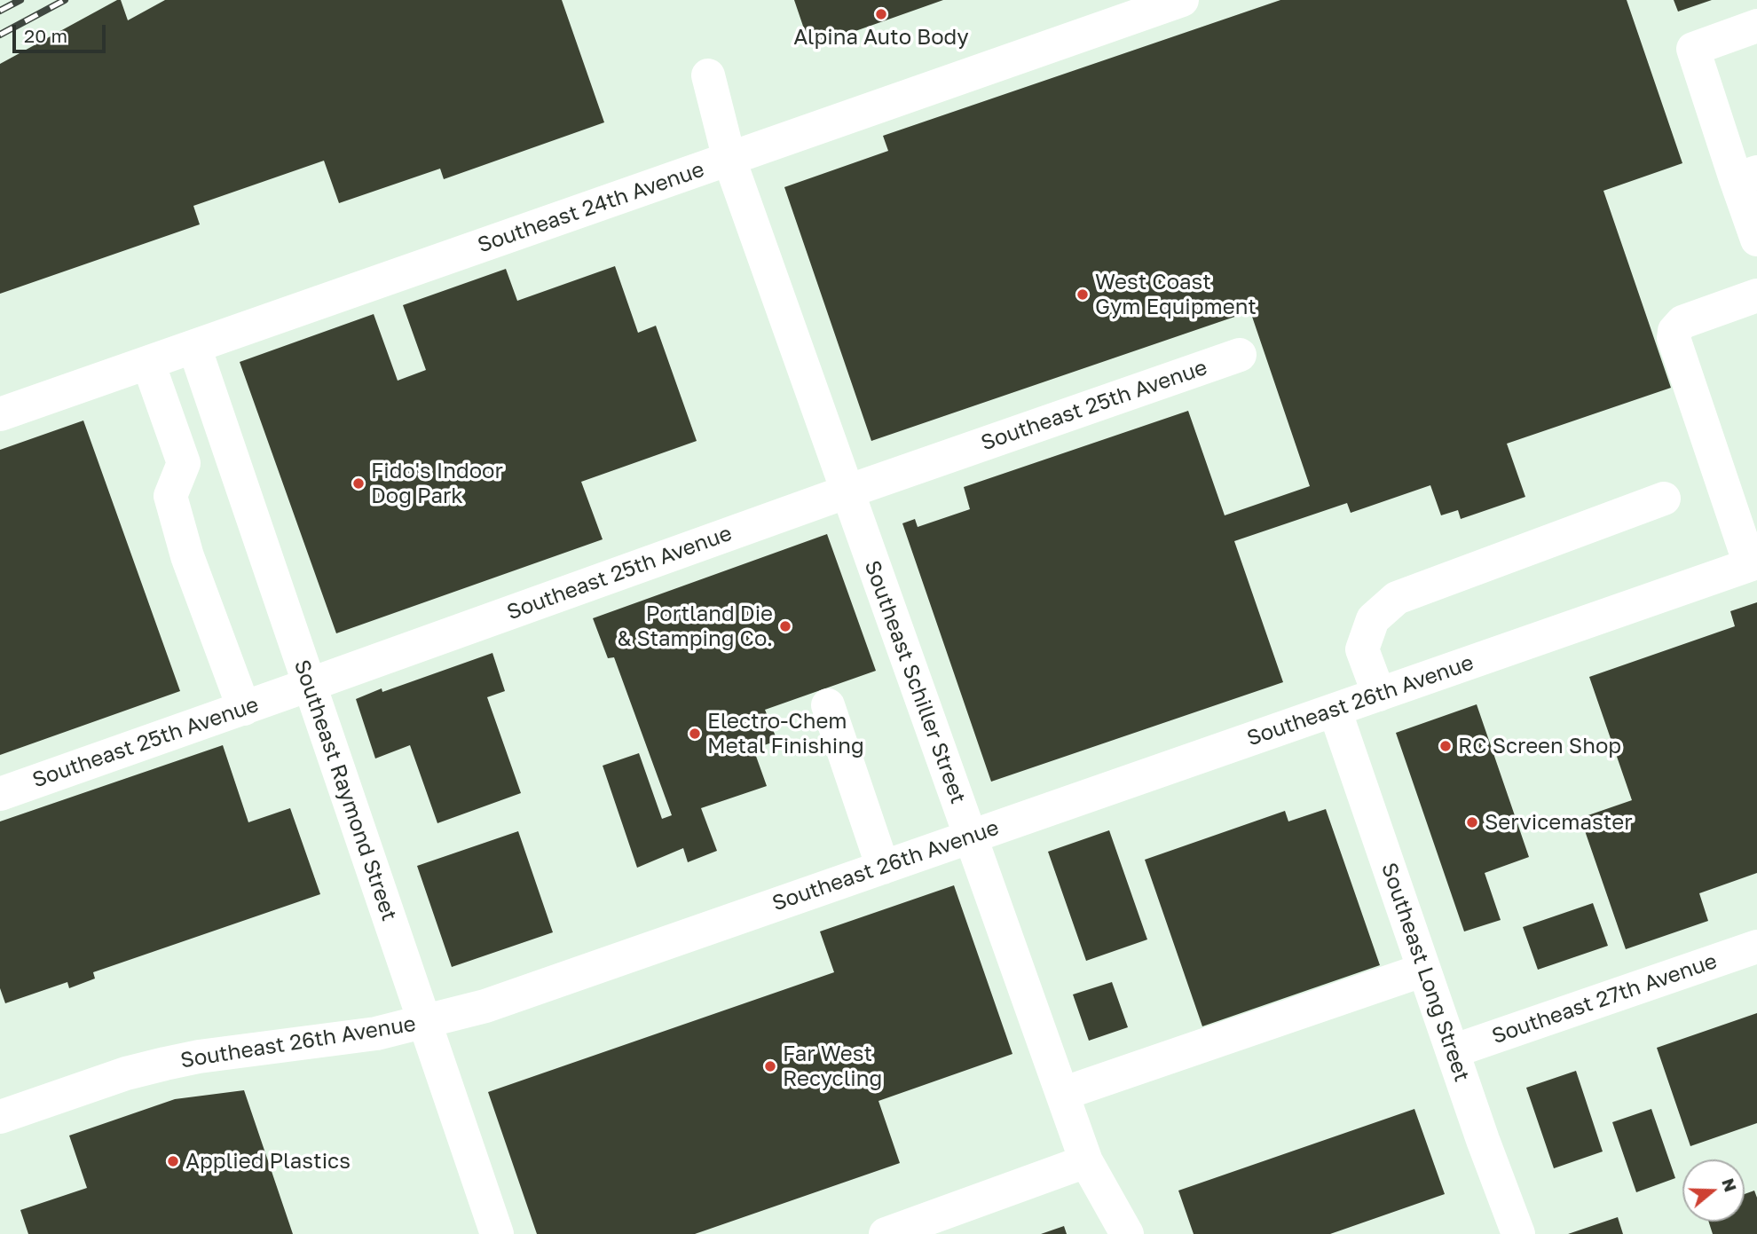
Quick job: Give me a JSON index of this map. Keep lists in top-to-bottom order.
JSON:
{
  "streets": {
    "street": [
      "Southeast 24th Avenue",
      "Southeast 25th Avenue",
      "Southeast Schiller Street",
      "Southeast 26th Avenue",
      "Southeast Raymond Street",
      "Southeast Long Street",
      "Southeast 27th Avenue"
    ]
  },
  "crossings": [
    ["Southeast 24th Avenue", "Southeast Schiller Street"],
    ["Southeast 24th Avenue", "Southeast Raymond Street"],
    ["Southeast 25th Avenue", "Southeast Schiller Street"],
    ["Southeast 25th Avenue", "Southeast Raymond Street"],
    ["Southeast Schiller Street", "Southeast 26th Avenue"],
    ["Southeast 26th Avenue", "Southeast Raymond Street"],
    ["Southeast 26th Avenue", "Southeast Long Street"],
    ["Southeast Long Street", "Southeast 27th Avenue"]
  ],
  "places": [
    "Alpina Auto Body",
    "West Coast Gym Equipment",
    "Fido's Indoor Dog Park",
    "Portland Die & Stamping Co.",
    "Electro-Chem Metal Finishing",
    "RC Screen Shop",
    "Servicemaster",
    "Far West Recycling",
    "Applied Plastics"
  ],
  "scale_bar": "20 m",
  "north": "right"
}
